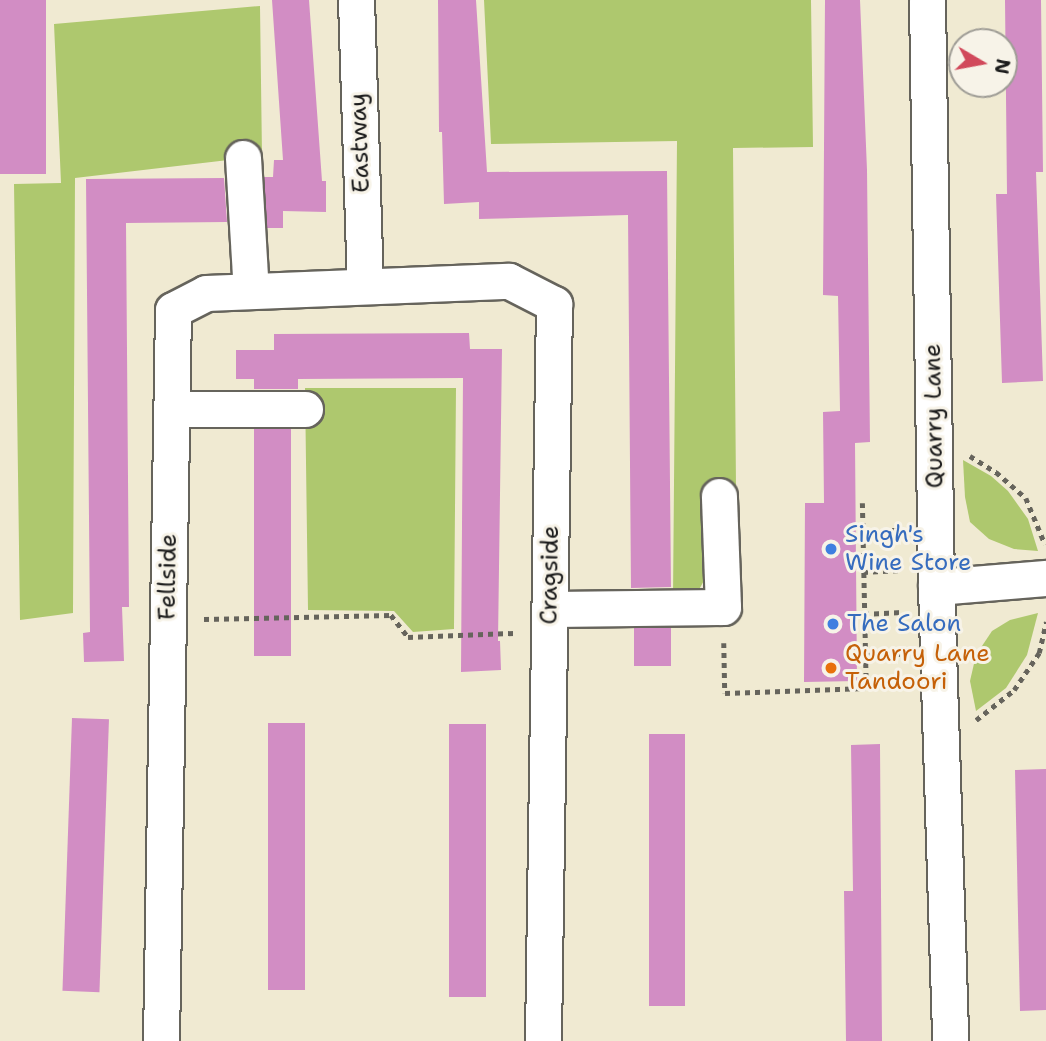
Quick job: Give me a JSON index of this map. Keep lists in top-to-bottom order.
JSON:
{
  "streets": {
    "street": [
      "Eastway",
      "Quarry Lane",
      "Cragside",
      "Fellside"
    ]
  },
  "crossings": [
    ["Eastway", "Cragside"],
    ["Eastway", "Fellside"],
    ["Cragside", "Fellside"]
  ],
  "places": ["Singh's Wine Store", "The Salon", "Quarry Lane Tandoori"],
  "north": "right"
}
